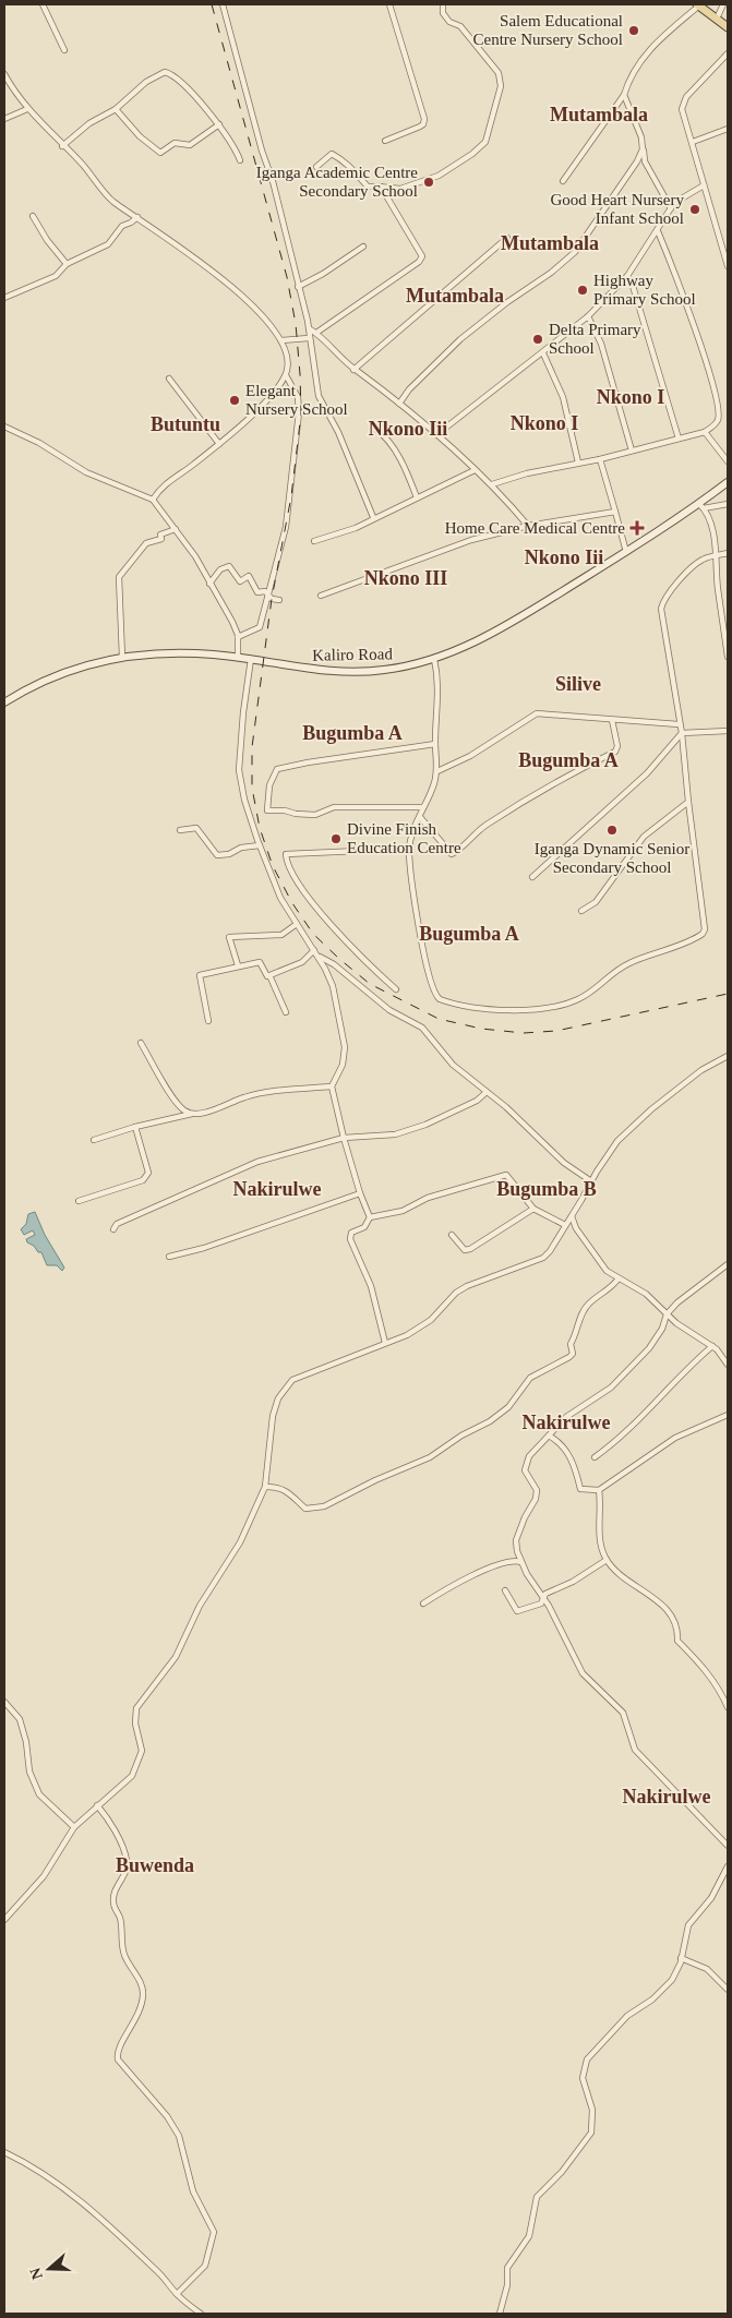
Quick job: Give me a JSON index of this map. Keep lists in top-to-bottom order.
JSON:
{
  "streets": {
    "main road": ["Kaliro Road"]
  },
  "districts": [
    "Mutambala",
    "Mutambala",
    "Mutambala",
    "Nkono I",
    "Nkono I",
    "Butuntu",
    "Nkono Iii",
    "Nkono Iii",
    "Nkono III",
    "Silive",
    "Bugumba A",
    "Bugumba A",
    "Bugumba A",
    "Nakirulwe",
    "Bugumba B",
    "Nakirulwe",
    "Nakirulwe",
    "Buwenda"
  ],
  "places": {
    "other": [
      "Salem Educational Centre Nursery School",
      "Iganga Academic Centre Secondary School",
      "Good Heart Nursery Infant School",
      "Highway Primary School",
      "Delta Primary School",
      "Elegant Nursery School",
      "Iganga Dynamic Senior Secondary School",
      "Divine Finish Education Centre"
    ],
    "health": ["Home Care Medical Centre"]
  },
  "north": "left"
}
